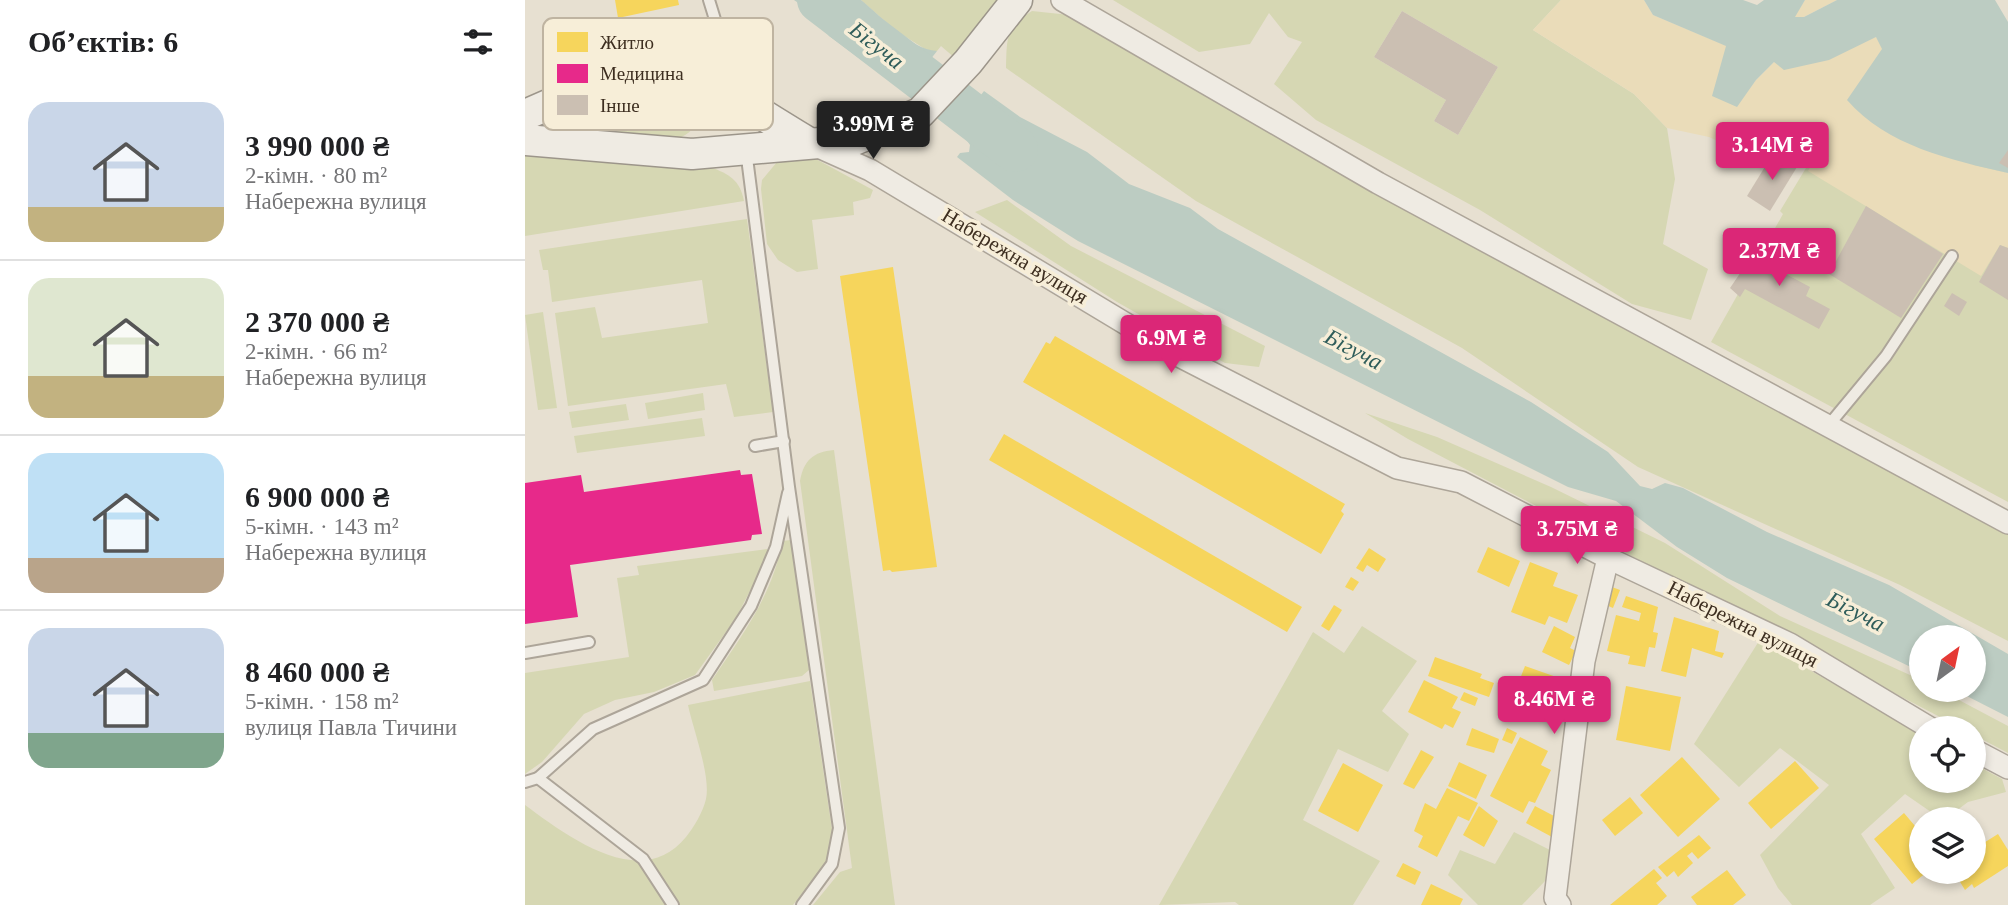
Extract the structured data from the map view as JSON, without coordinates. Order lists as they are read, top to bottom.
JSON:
{
  "streets": {
    "street": ["Набережна вулиця"]
  },
  "water": ["Бігуча"],
  "legend": ["Житло", "Медицина", "Інше"],
  "north": "top right",
  "page": {
    "heading": "Об’єктів: 6",
    "list": [
      {
        "name": "3 990 000 ₴",
        "note": "2-кімн. · 80 m² · Набережна вулиця"
      },
      {
        "name": "2 370 000 ₴",
        "note": "2-кімн. · 66 m² · Набережна вулиця"
      },
      {
        "name": "6 900 000 ₴",
        "note": "5-кімн. · 143 m² · Набережна вулиця"
      },
      {
        "name": "8 460 000 ₴",
        "note": "5-кімн. · 158 m² · вулиця Павла Тичини"
      }
    ],
    "price": [
      "3.99M ₴",
      "3.14M ₴",
      "2.37M ₴",
      "6.9M ₴",
      "3.75M ₴",
      "8.46M ₴"
    ]
  }
}
